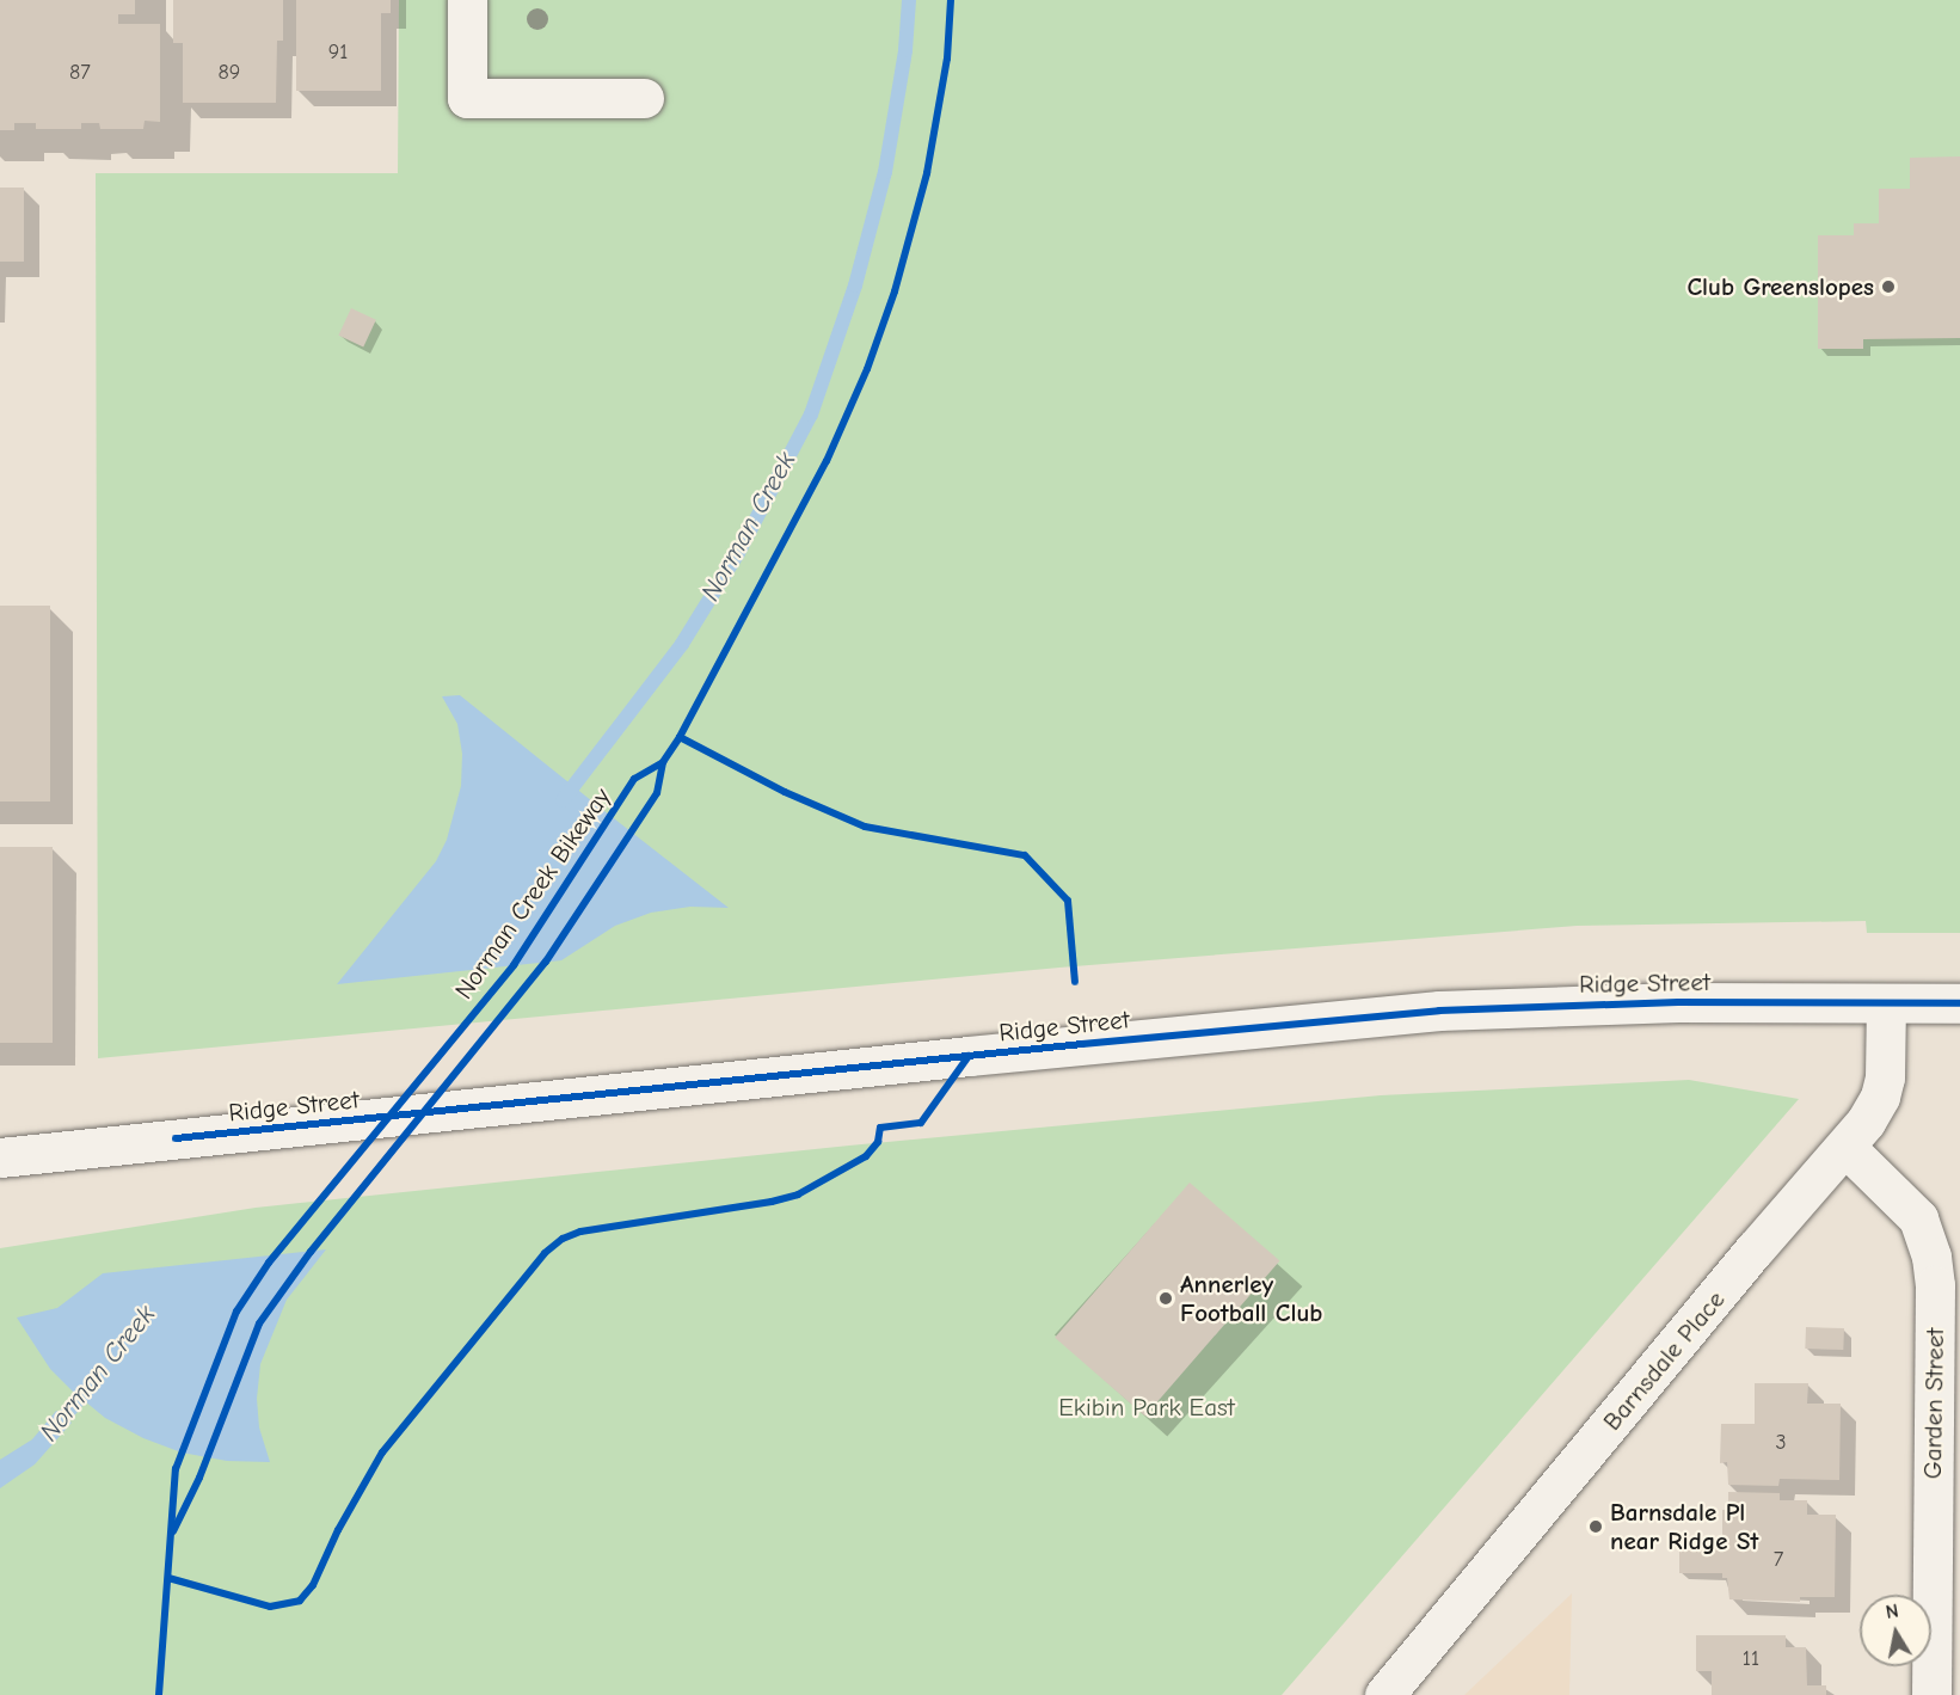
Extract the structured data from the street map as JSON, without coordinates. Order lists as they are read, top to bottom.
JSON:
{
  "streets": {
    "street": ["Ridge Street", "Barnsdale Place", "Garden Street"],
    "cycle path": ["Norman Creek Bikeway"]
  },
  "crossings": [
    ["Ridge Street", "Barnsdale Place"],
    ["Barnsdale Place", "Garden Street"]
  ],
  "water": ["Norman Creek"],
  "parks": ["Ekibin Park East"],
  "places": ["Club Greenslopes", "Annerley Football Club", "Barnsdale Pl near Ridge St"],
  "house_numbers": [
    "91",
    "87",
    "89",
    "3",
    "7",
    "11"
  ],
  "north": "top"
}
